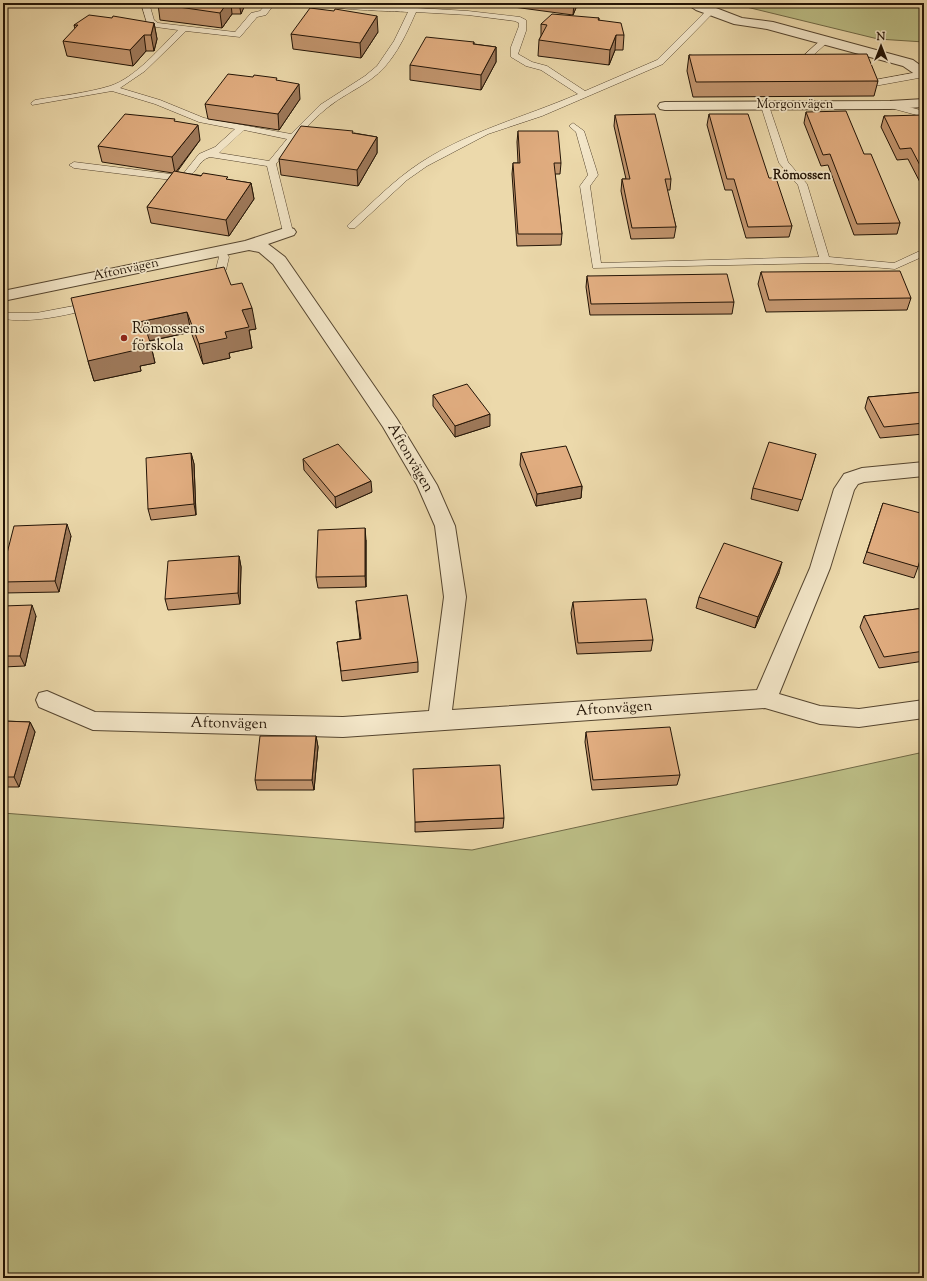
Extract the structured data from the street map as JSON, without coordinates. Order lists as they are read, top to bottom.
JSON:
{
  "streets": {
    "street": ["Morgonvägen", "Aftonvägen"]
  },
  "districts": ["Römossen"],
  "places": ["Römossens förskola"],
  "north": "top"
}
